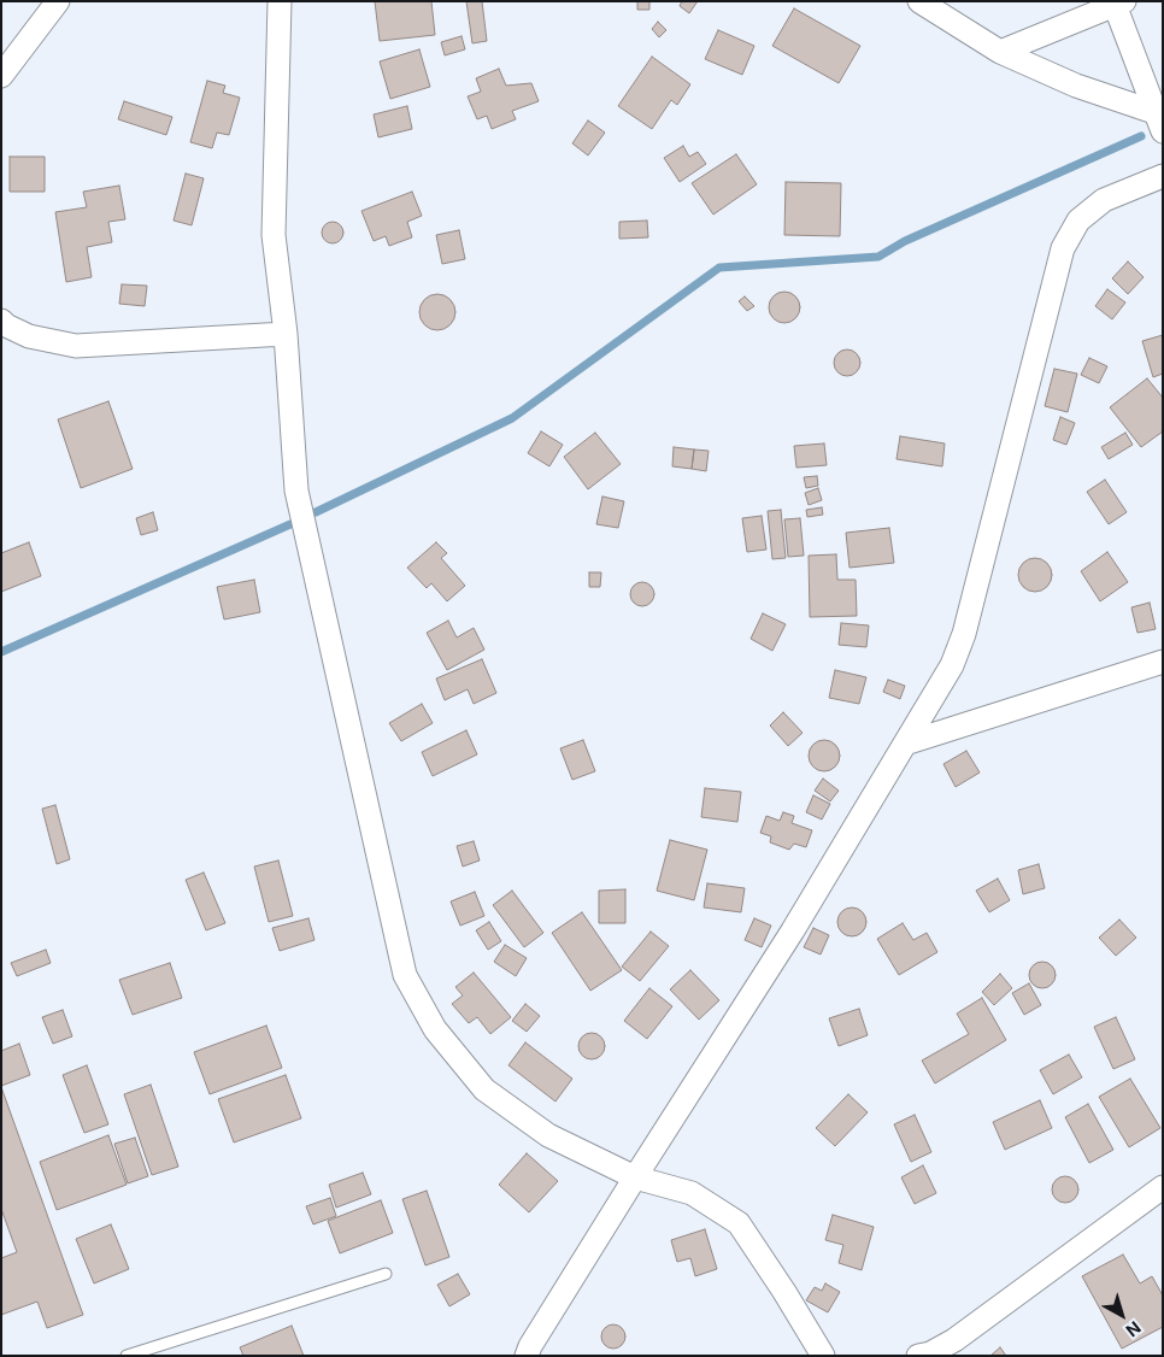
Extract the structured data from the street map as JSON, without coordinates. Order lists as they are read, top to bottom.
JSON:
{
  "north": "bottom right"
}
